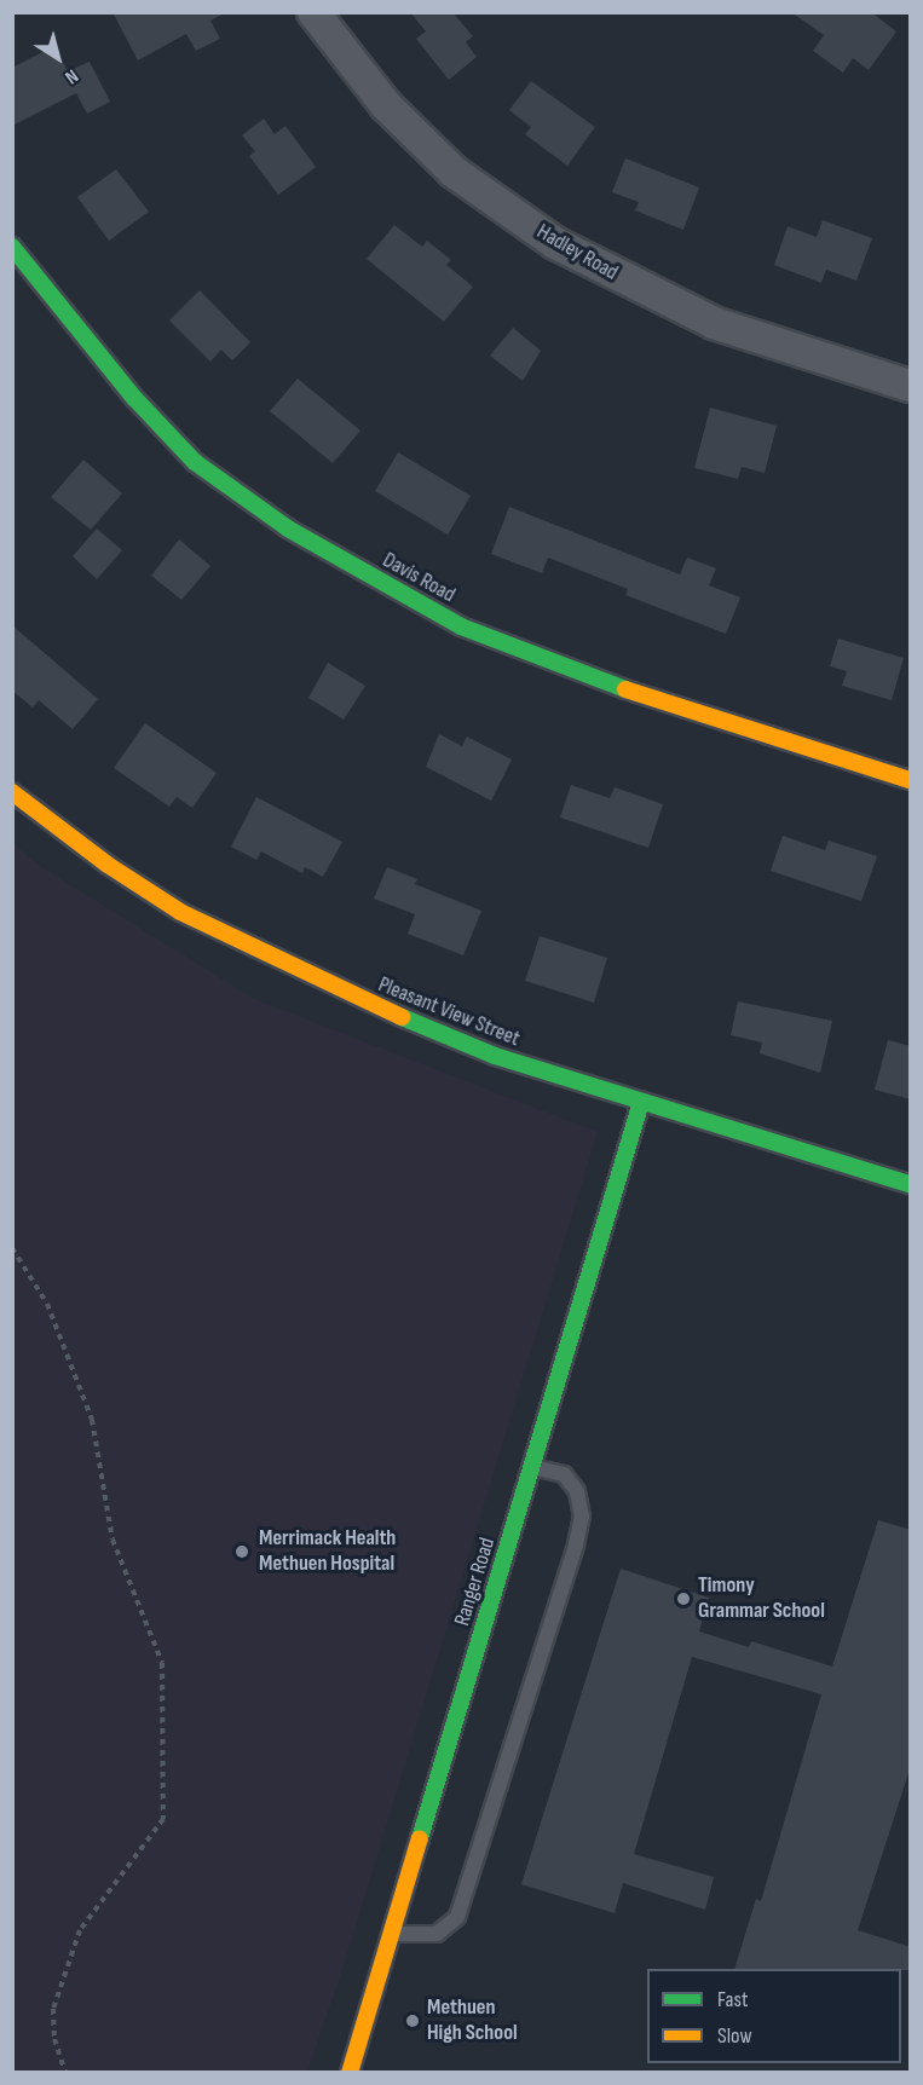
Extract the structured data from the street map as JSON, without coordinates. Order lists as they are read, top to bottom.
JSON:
{
  "streets": {
    "street": [
      "Hadley Road",
      "Davis Road",
      "Pleasant View Street",
      "Ranger Road"
    ]
  },
  "crossings": [
    ["Pleasant View Street", "Ranger Road"]
  ],
  "places": ["Merrimack Health Methuen Hospital", "Timony Grammar School", "Methuen High School"],
  "legend": ["Fast", "Slow"],
  "north": "bottom right"
}
